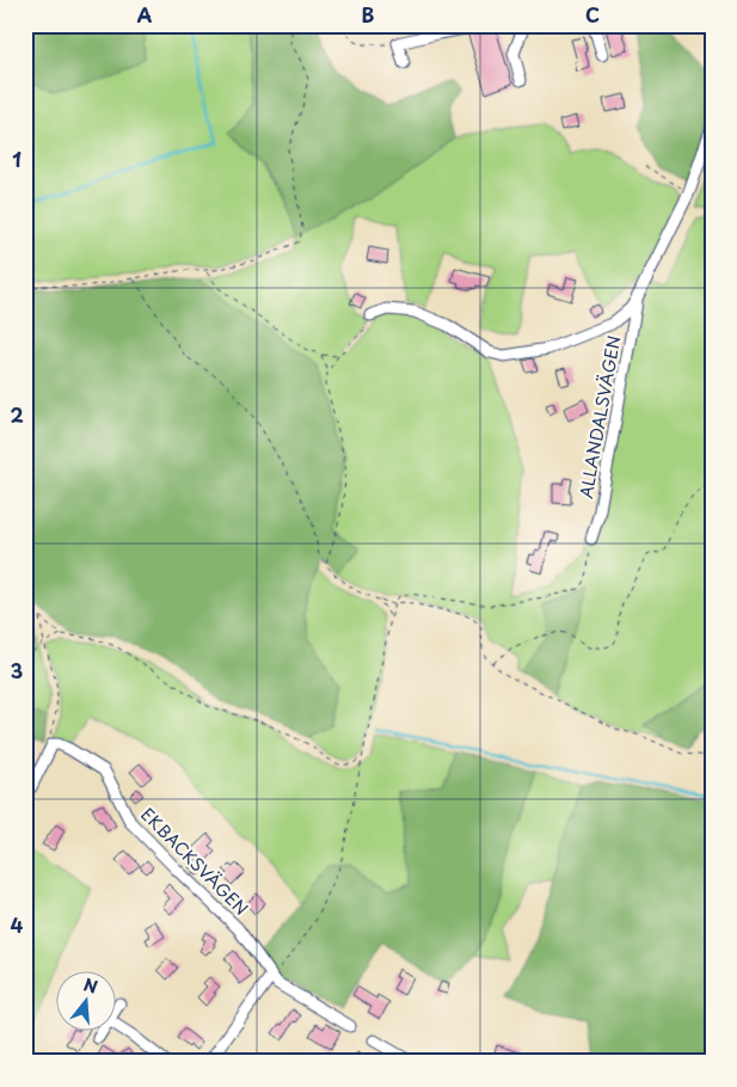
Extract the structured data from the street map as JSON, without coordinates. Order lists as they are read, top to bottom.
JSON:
{
  "streets": {
    "street": ["ALLANDALSVÄGEN", "EKBACKSVÄGEN"]
  },
  "north": "top",
  "grid": {
    "columns": ["A", "B", "C"],
    "rows": [
      "1",
      "2",
      "3",
      "4"
    ]
  }
}
